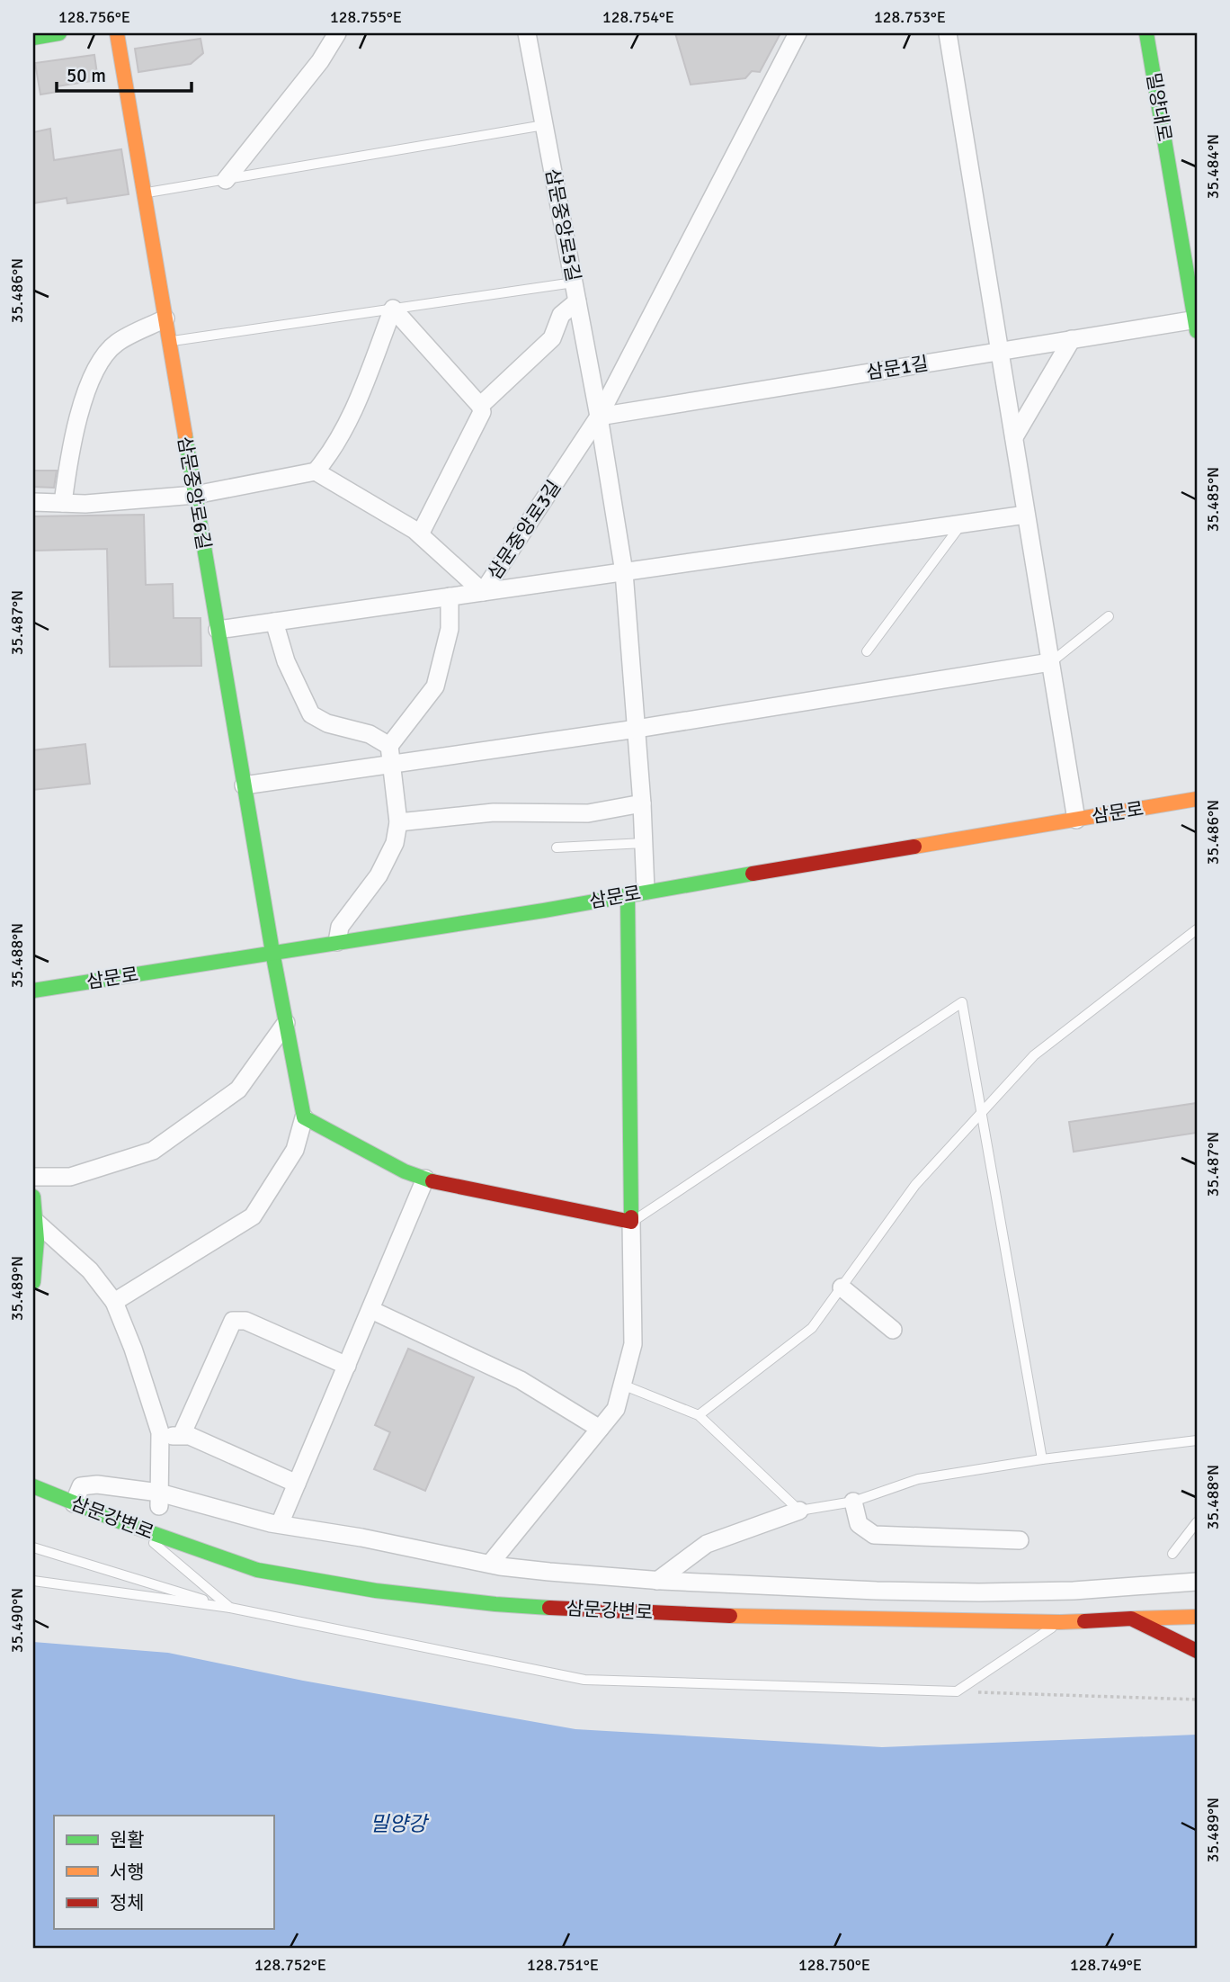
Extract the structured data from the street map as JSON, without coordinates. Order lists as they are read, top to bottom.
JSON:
{
  "streets": {
    "street": [
      "밀양대로",
      "삼문중앙로5길",
      "삼문1길",
      "삼문중앙로6길",
      "삼문중앙로3길",
      "삼문로",
      "삼문강변로"
    ]
  },
  "crossings": [
    ["밀양대로", "삼문1길"],
    ["삼문중앙로5길", "삼문1길"],
    ["삼문중앙로5길", "삼문중앙로3길"],
    ["삼문중앙로5길", "삼문로"],
    ["삼문1길", "삼문중앙로3길"],
    ["삼문중앙로6길", "삼문로"]
  ],
  "water": ["밀양강"],
  "legend": ["원활", "서행", "정체"],
  "scale_bar": "50 m",
  "coordinates": [
    "128.756°E",
    "128.755°E",
    "128.754°E",
    "128.753°E",
    "35.484°N",
    "35.486°N",
    "35.485°N",
    "35.487°N",
    "35.488°N",
    "35.489°N",
    "35.490°N",
    "128.752°E",
    "128.751°E",
    "128.750°E",
    "128.749°E"
  ]
}
